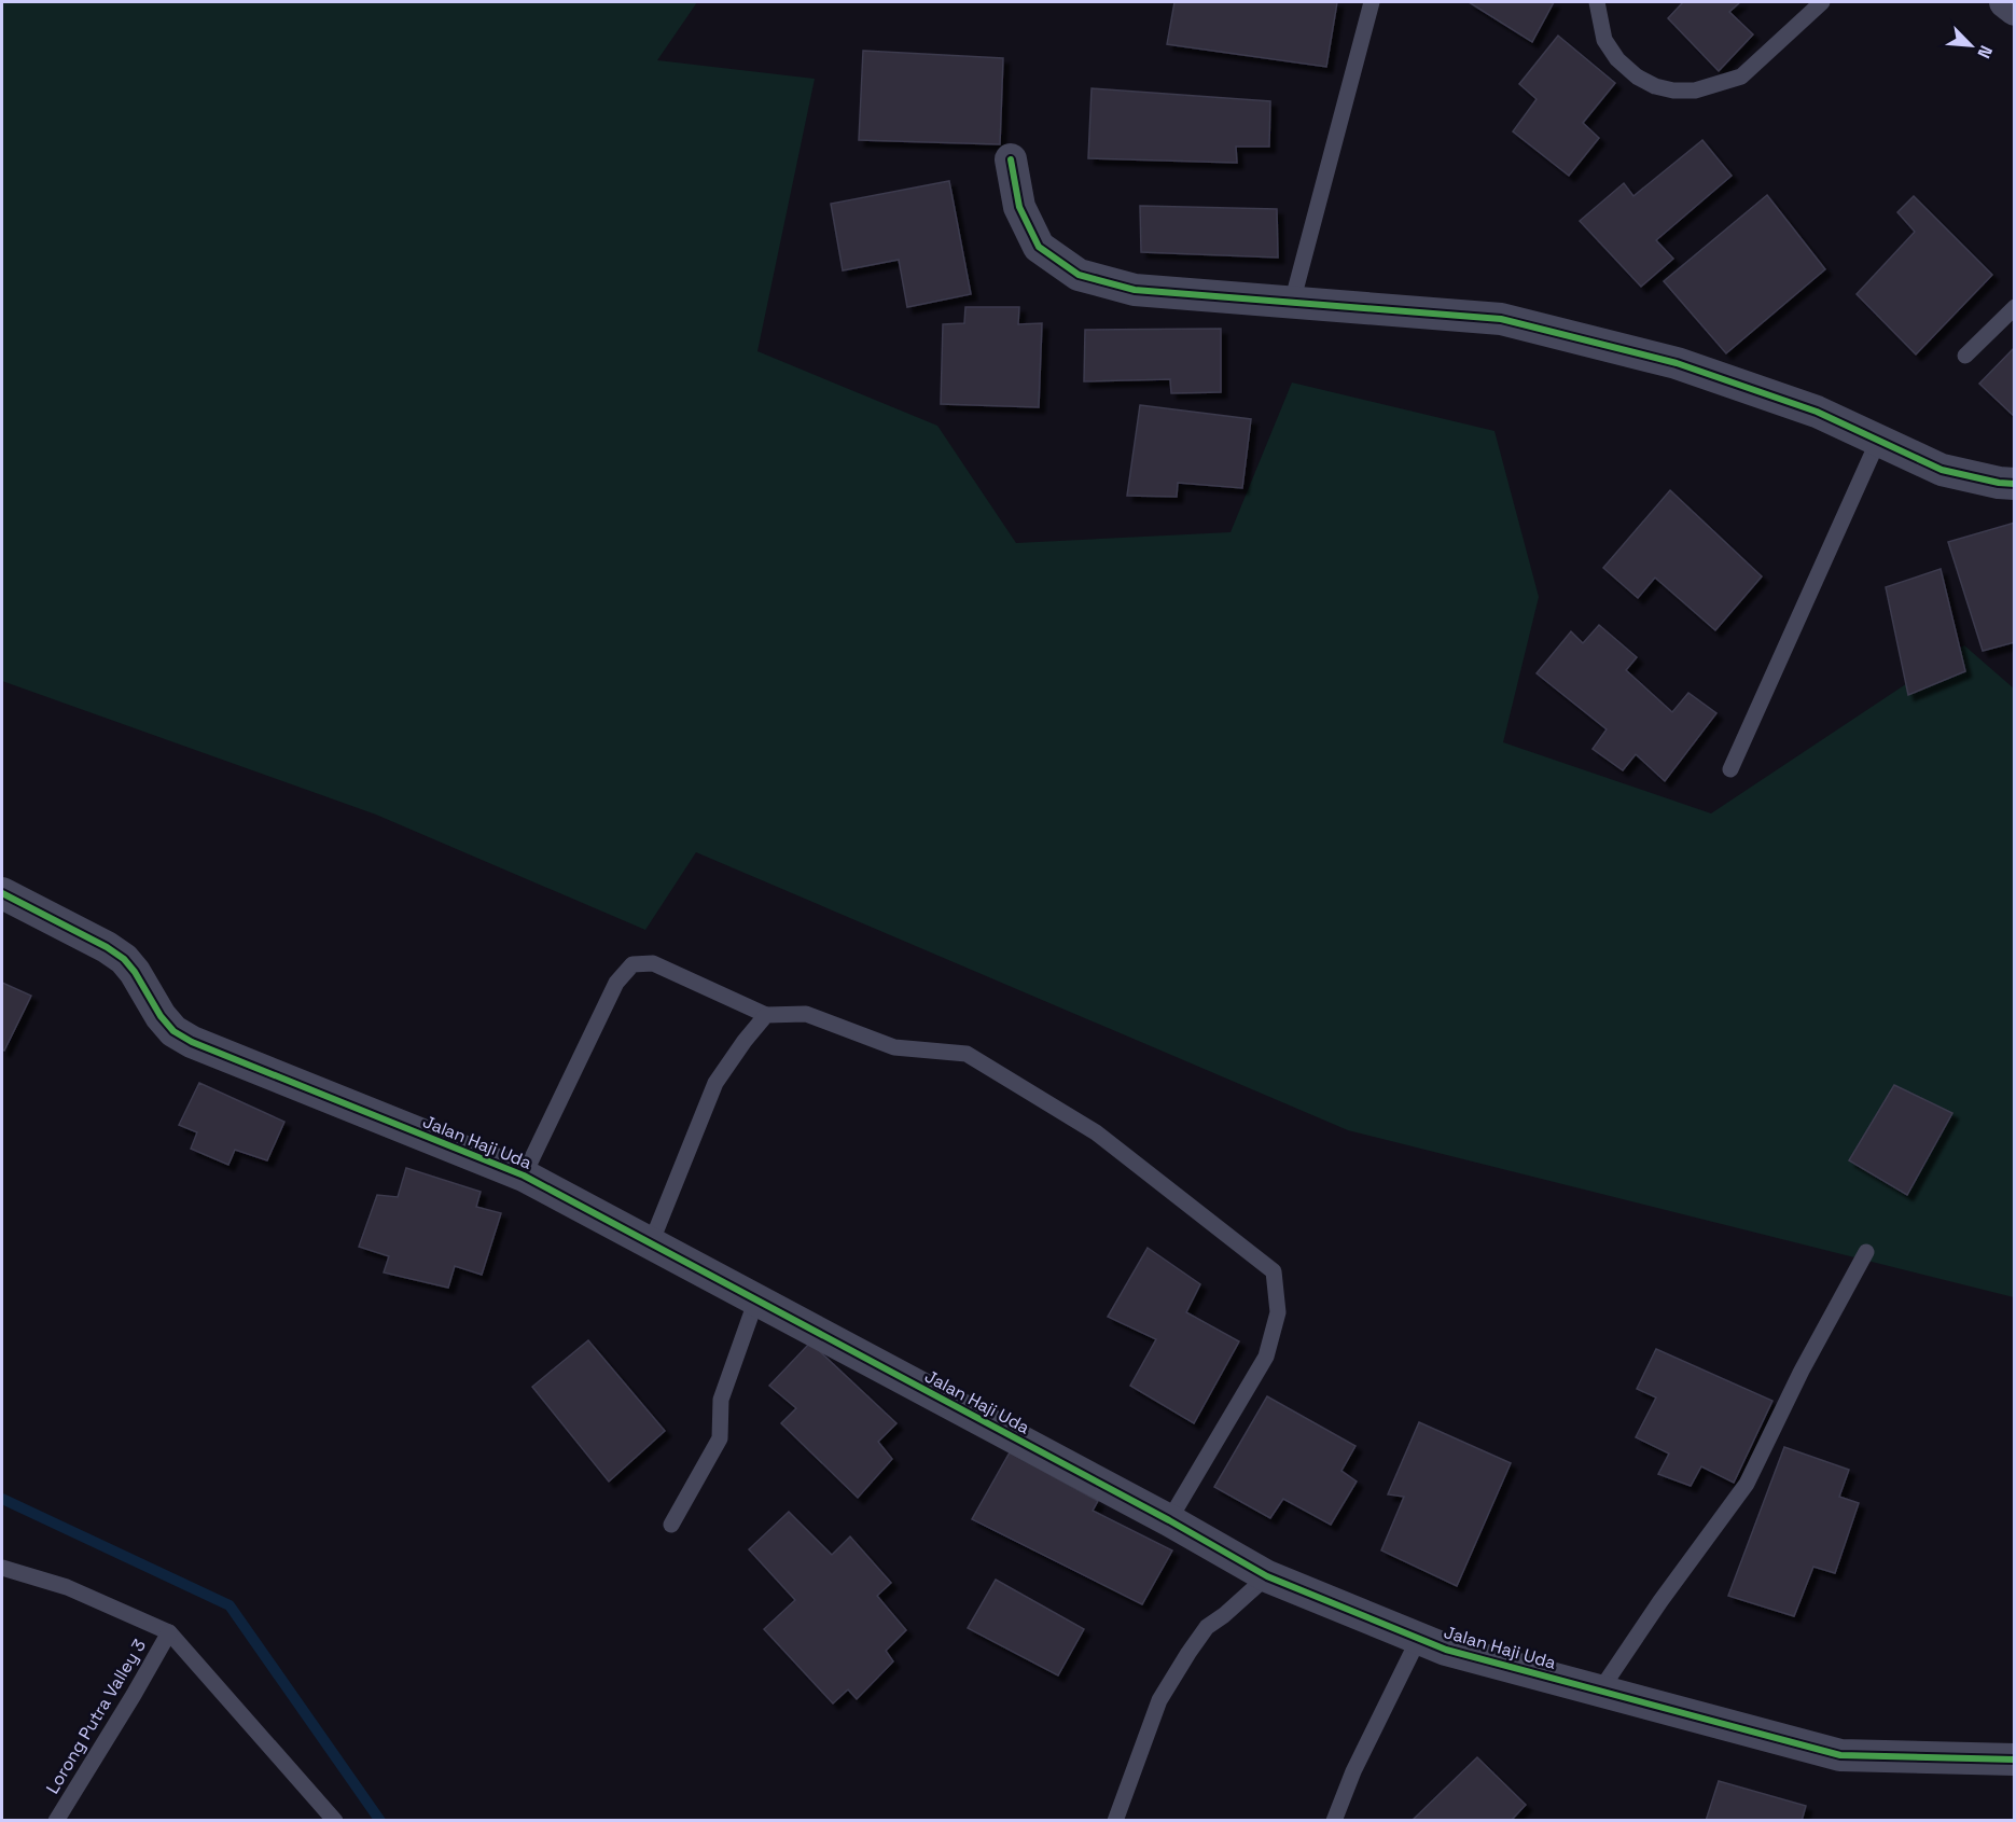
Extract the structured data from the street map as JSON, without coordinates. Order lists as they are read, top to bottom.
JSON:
{
  "streets": {
    "street": ["Jalan Haji Uda"],
    "lane": ["Lorong Putra Valley 3"]
  },
  "north": "bottom right"
}
